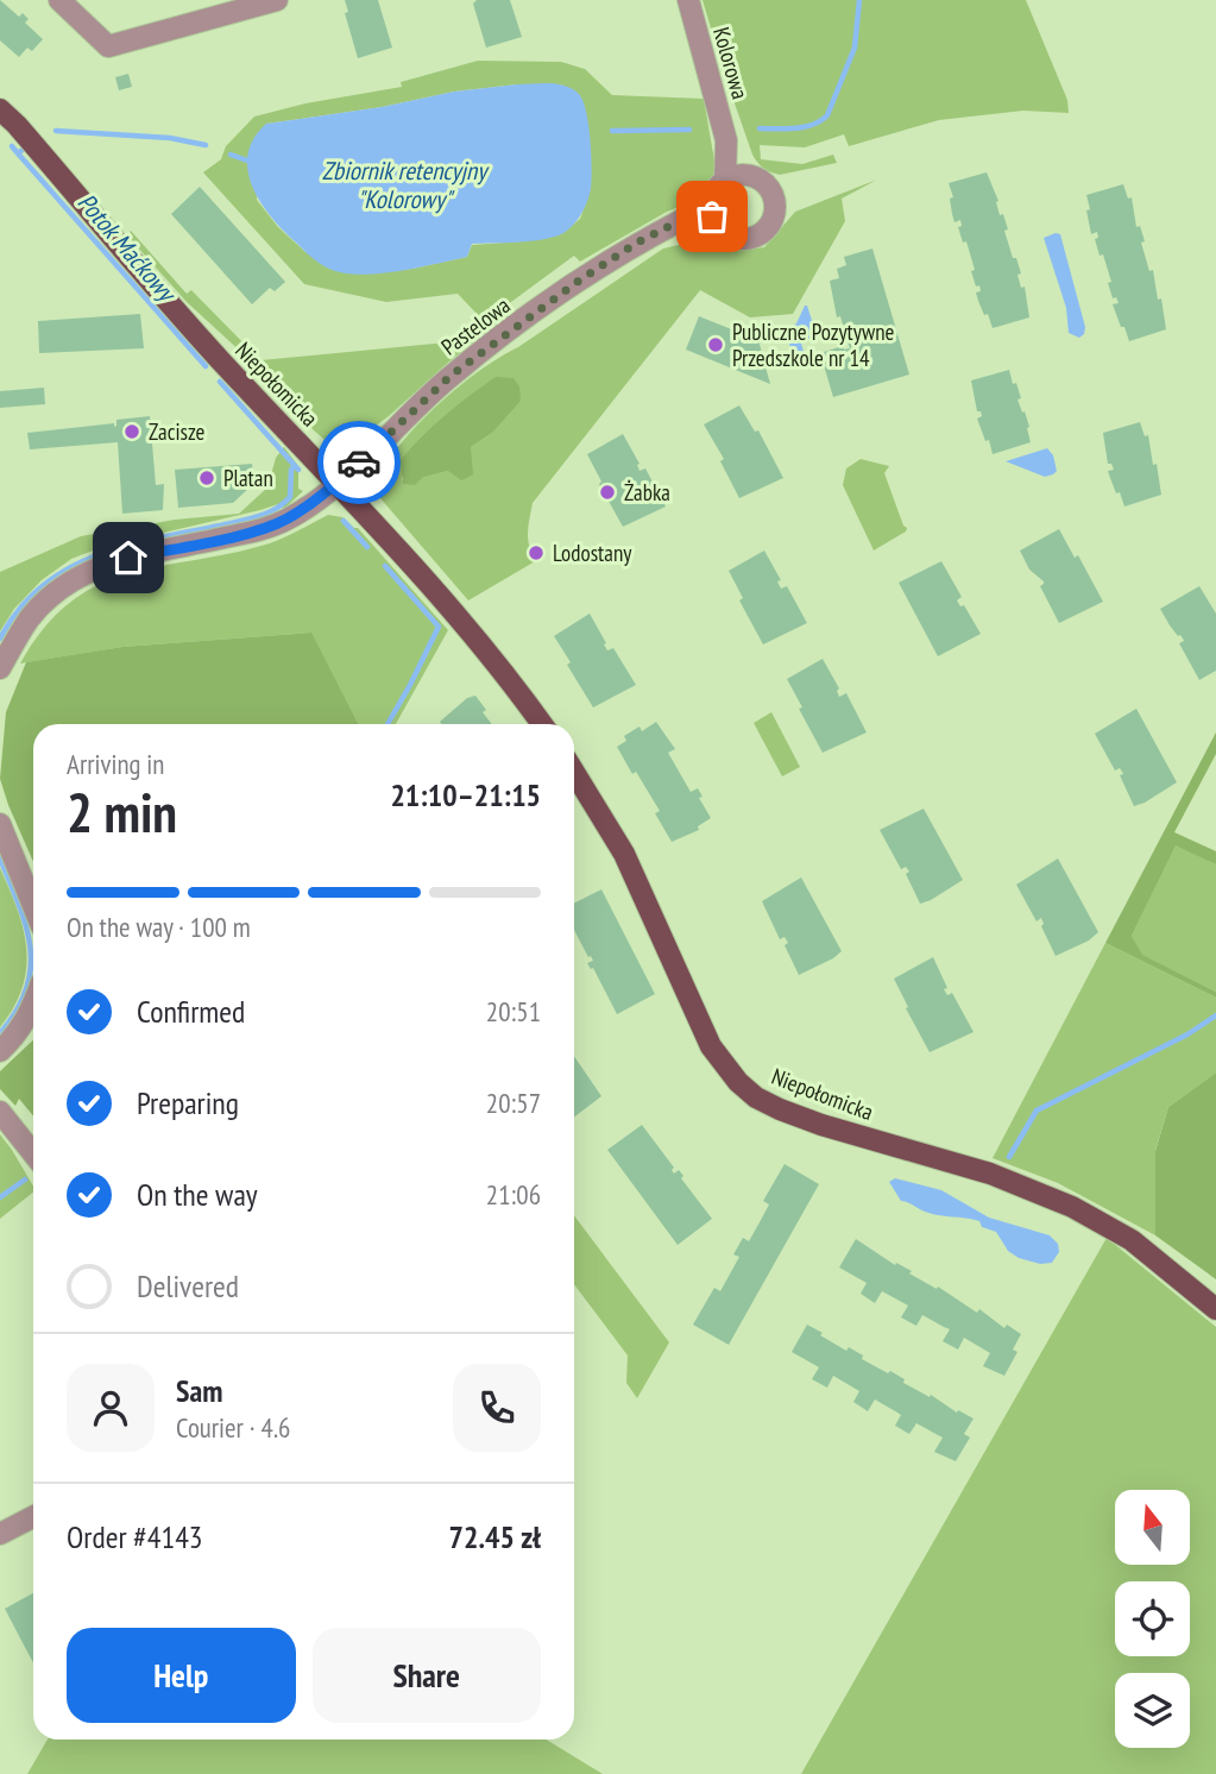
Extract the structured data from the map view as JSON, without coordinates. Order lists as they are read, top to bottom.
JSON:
{
  "streets": {
    "main road": ["Niepołomicka"],
    "street": ["Kolorowa", "Pastelowa"]
  },
  "crossings": [
    ["Kolorowa", "Pastelowa"],
    ["Pastelowa", "Niepołomicka"]
  ],
  "water": ["Zbiornik retencyjny \"Kolorowy\"", "Potok Maćkowy"],
  "places": [
    "Publiczne Pozytywne Przedszkole nr 14",
    "Zacisze",
    "Platan",
    "Żabka",
    "Lodostany"
  ],
  "north": "top",
  "page": {
    "heading": ["2 min", "Arriving in", "21:10–21:15"],
    "panel": [
      "Sam",
      "Courier · 4.6",
      "Order #4143",
      "72.45 zł"
    ],
    "bar": "On the way · 100 m",
    "list": [
      ["Confirmed", "20:51"],
      ["Preparing", "20:57"],
      ["On the way", "21:06"],
      "Delivered"
    ],
    "buttons": ["Help", "Share"]
  }
}
